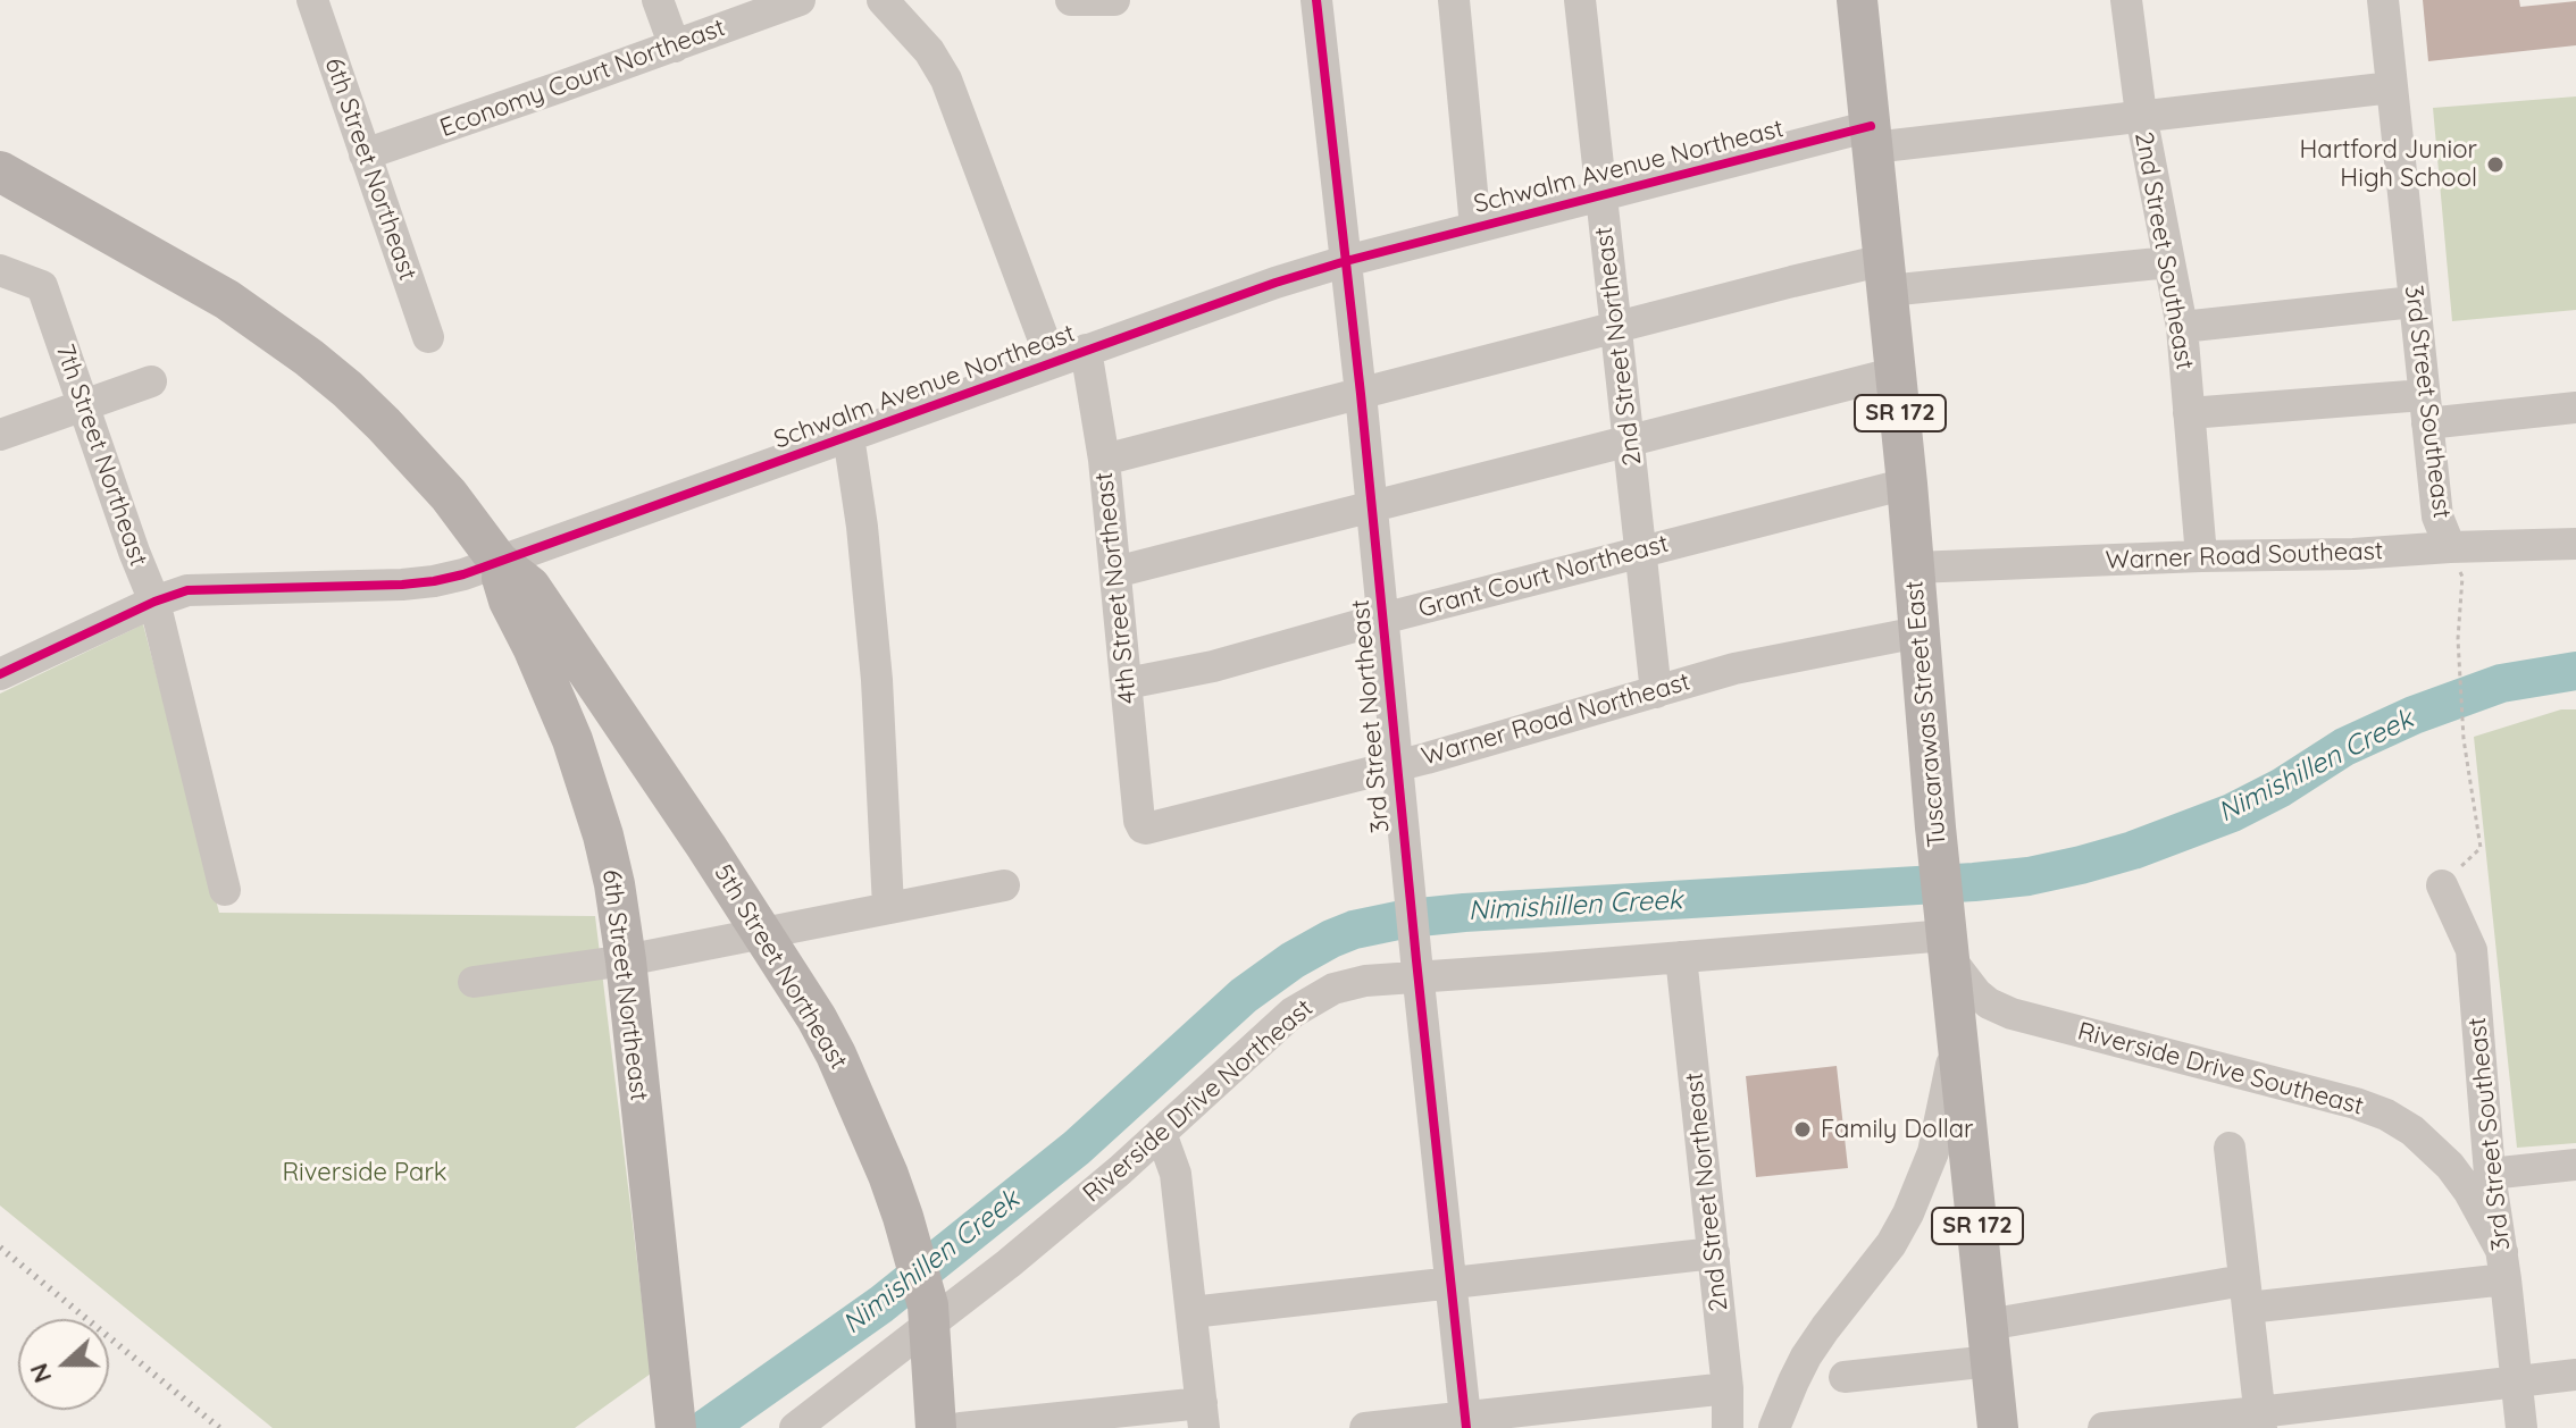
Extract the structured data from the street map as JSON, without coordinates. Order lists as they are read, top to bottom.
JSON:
{
  "streets": {
    "main road": [
      "6th Street Northeast",
      "SR 172",
      "Tuscarawas Street East",
      "5th Street Northeast"
    ],
    "street": [
      "Economy Court Northeast",
      "Schwalm Avenue Northeast",
      "2nd Street Southeast",
      "2nd Street Northeast",
      "3rd Street Southeast",
      "7th Street Northeast",
      "Warner Road Southeast",
      "Grant Court Northeast",
      "4th Street Northeast",
      "3rd Street Northeast",
      "Warner Road Northeast",
      "Riverside Drive Southeast",
      "Riverside Drive Northeast"
    ]
  },
  "crossings": [
    ["Economy Court Northeast", "6th Street Northeast"],
    ["Schwalm Avenue Northeast", "6th Street Northeast"],
    ["Schwalm Avenue Northeast", "2nd Street Southeast"],
    ["Schwalm Avenue Northeast", "2nd Street Northeast"],
    ["Schwalm Avenue Northeast", "3rd Street Southeast"],
    ["Schwalm Avenue Northeast", "7th Street Northeast"],
    ["Schwalm Avenue Northeast", "4th Street Northeast"],
    ["Schwalm Avenue Northeast", "Tuscarawas Street East"],
    ["Schwalm Avenue Northeast", "3rd Street Northeast"],
    ["Schwalm Avenue Northeast", "5th Street Northeast"],
    ["6th Street Northeast", "5th Street Northeast"],
    ["2nd Street Southeast", "Warner Road Southeast"],
    ["2nd Street Northeast", "Grant Court Northeast"],
    ["2nd Street Northeast", "Warner Road Northeast"],
    ["2nd Street Northeast", "Riverside Drive Northeast"],
    ["3rd Street Southeast", "Warner Road Southeast"],
    ["3rd Street Southeast", "Riverside Drive Southeast"],
    ["Warner Road Southeast", "Tuscarawas Street East"],
    ["Grant Court Northeast", "4th Street Northeast"],
    ["Grant Court Northeast", "Tuscarawas Street East"],
    ["Grant Court Northeast", "3rd Street Northeast"],
    ["4th Street Northeast", "Warner Road Northeast"],
    ["Tuscarawas Street East", "Warner Road Northeast"],
    ["Tuscarawas Street East", "Riverside Drive Southeast"],
    ["Tuscarawas Street East", "Riverside Drive Northeast"],
    ["3rd Street Northeast", "Warner Road Northeast"],
    ["3rd Street Northeast", "Riverside Drive Northeast"],
    ["5th Street Northeast", "Riverside Drive Northeast"],
    ["Riverside Drive Southeast", "Riverside Drive Northeast"]
  ],
  "water": ["Nimishillen Creek"],
  "parks": ["Riverside Park"],
  "places": ["Hartford Junior High School", "Family Dollar"],
  "north": "left"
}
